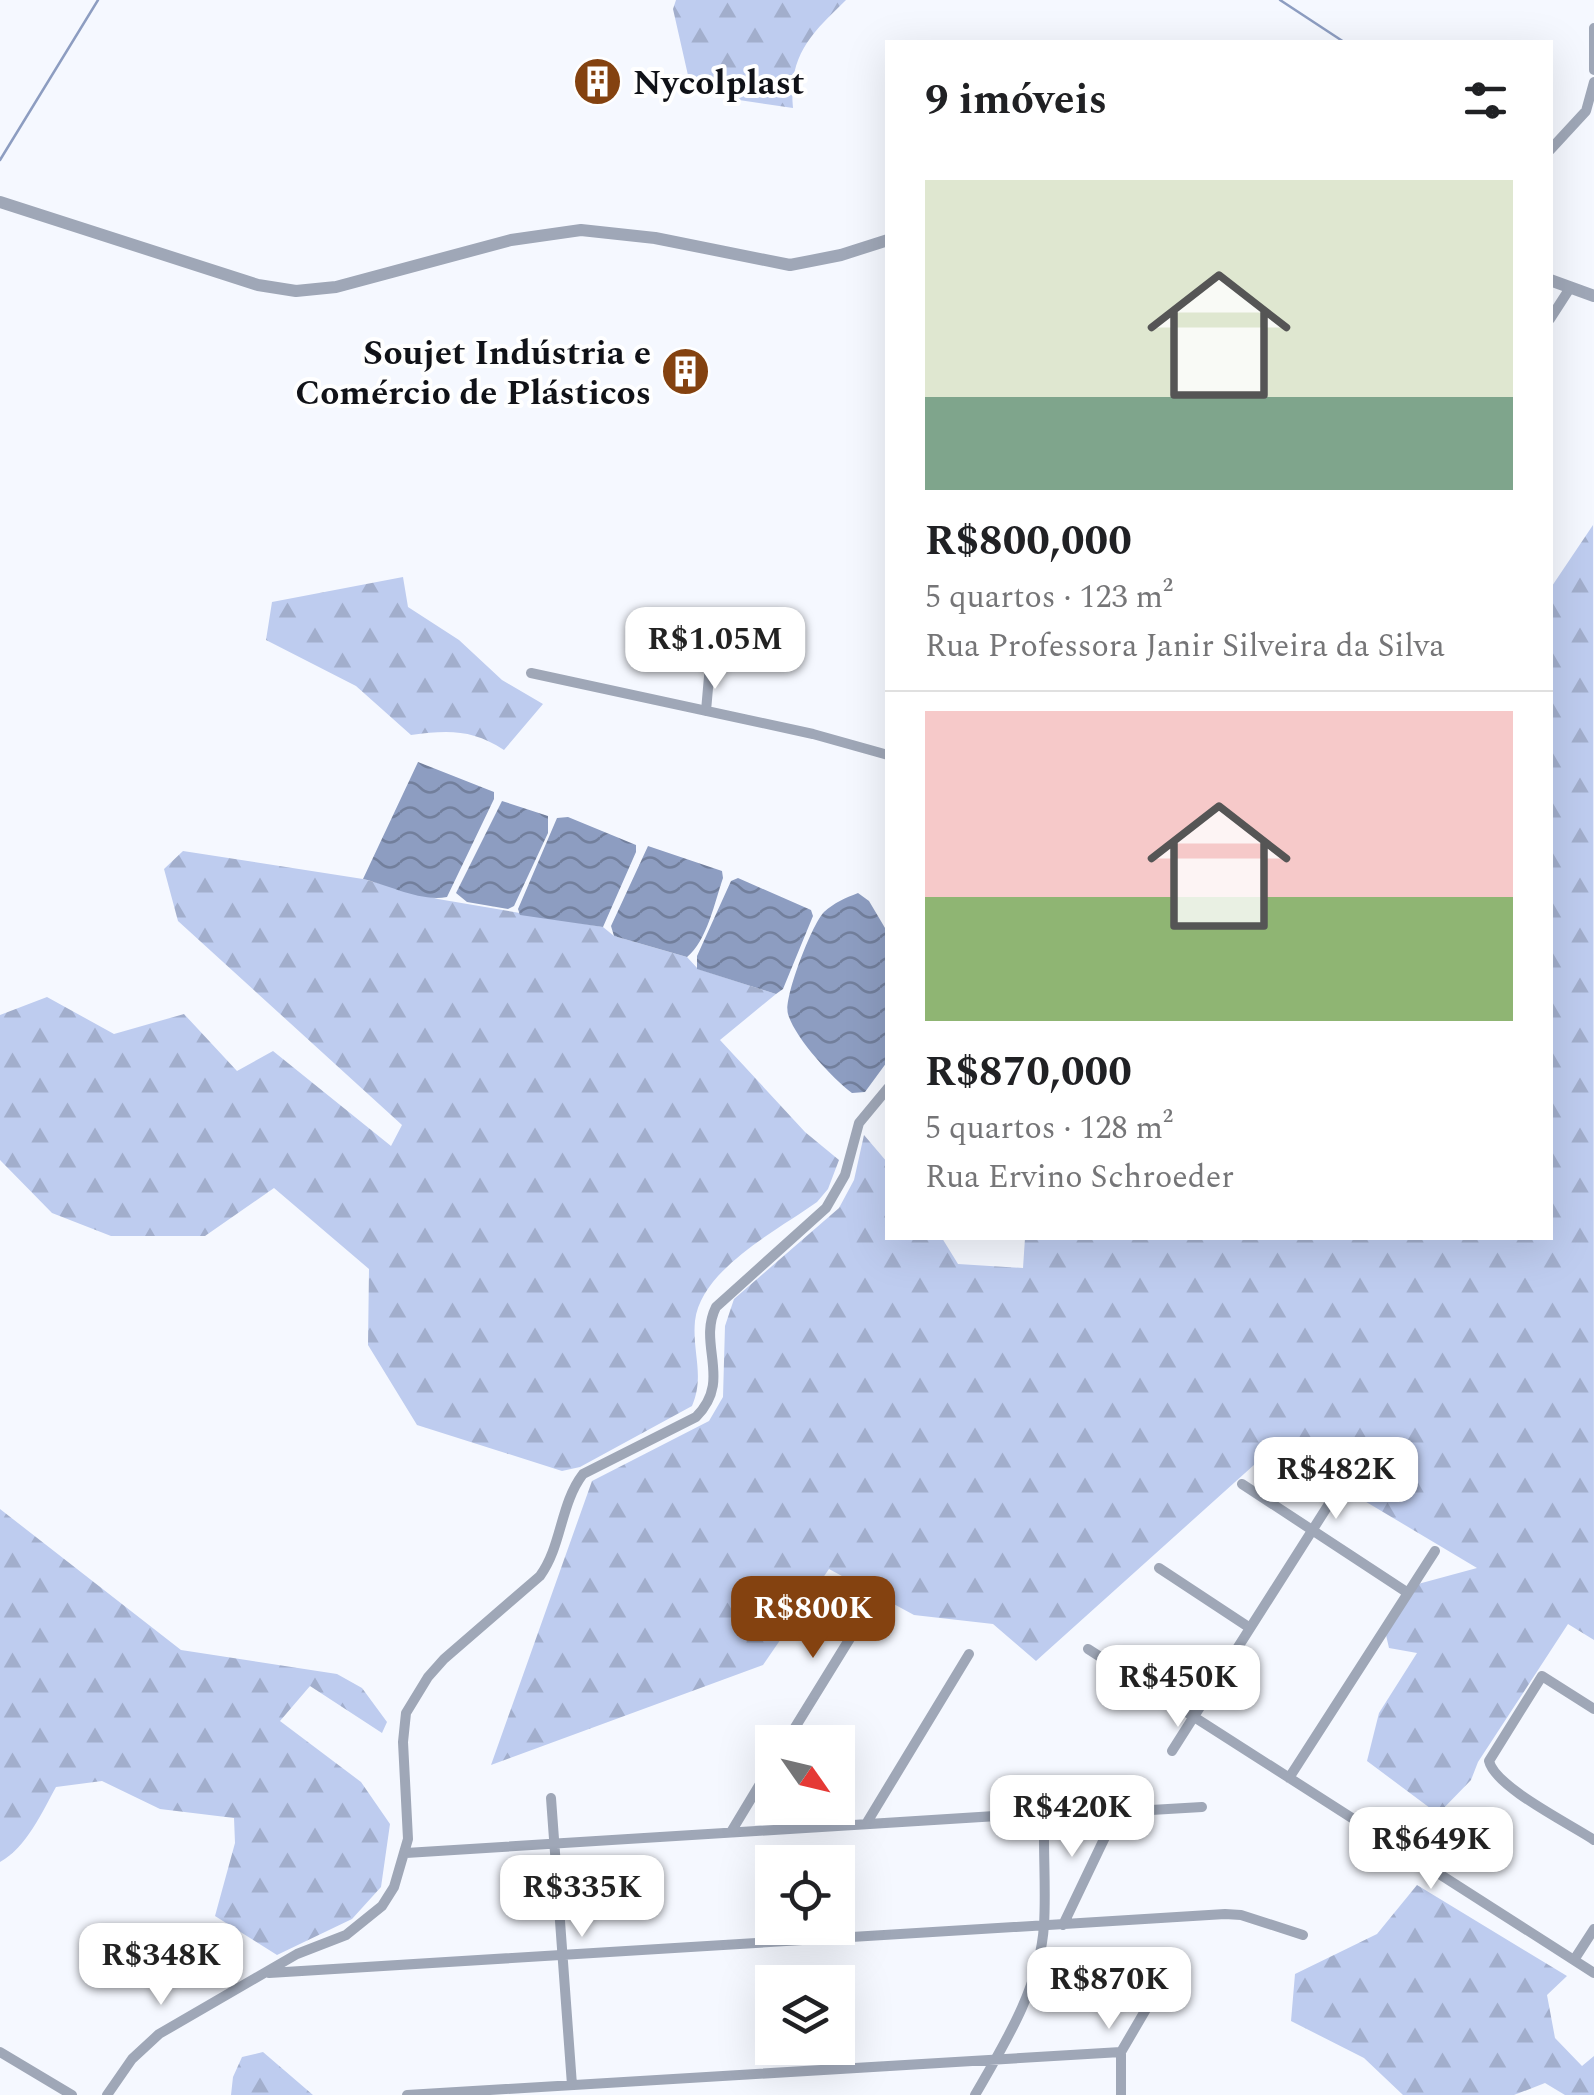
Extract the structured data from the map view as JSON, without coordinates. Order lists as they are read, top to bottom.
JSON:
{
  "places": {
    "building": ["Nycolplast", "Soujet Indústria e Comércio de Plásticos"]
  },
  "north": "bottom right",
  "page": {
    "heading": "9 imóveis",
    "list": [
      {
        "name": "R$800,000",
        "note": "5 quartos · 123 m² · Rua Professora Janir Silveira da Silva"
      },
      {
        "name": "R$870,000",
        "note": "5 quartos · 128 m² · Rua Ervino Schroeder"
      }
    ],
    "price": [
      "R$1.05M",
      "R$482K",
      "R$800K",
      "R$450K",
      "R$420K",
      "R$649K",
      "R$335K",
      "R$348K",
      "R$870K"
    ]
  }
}
